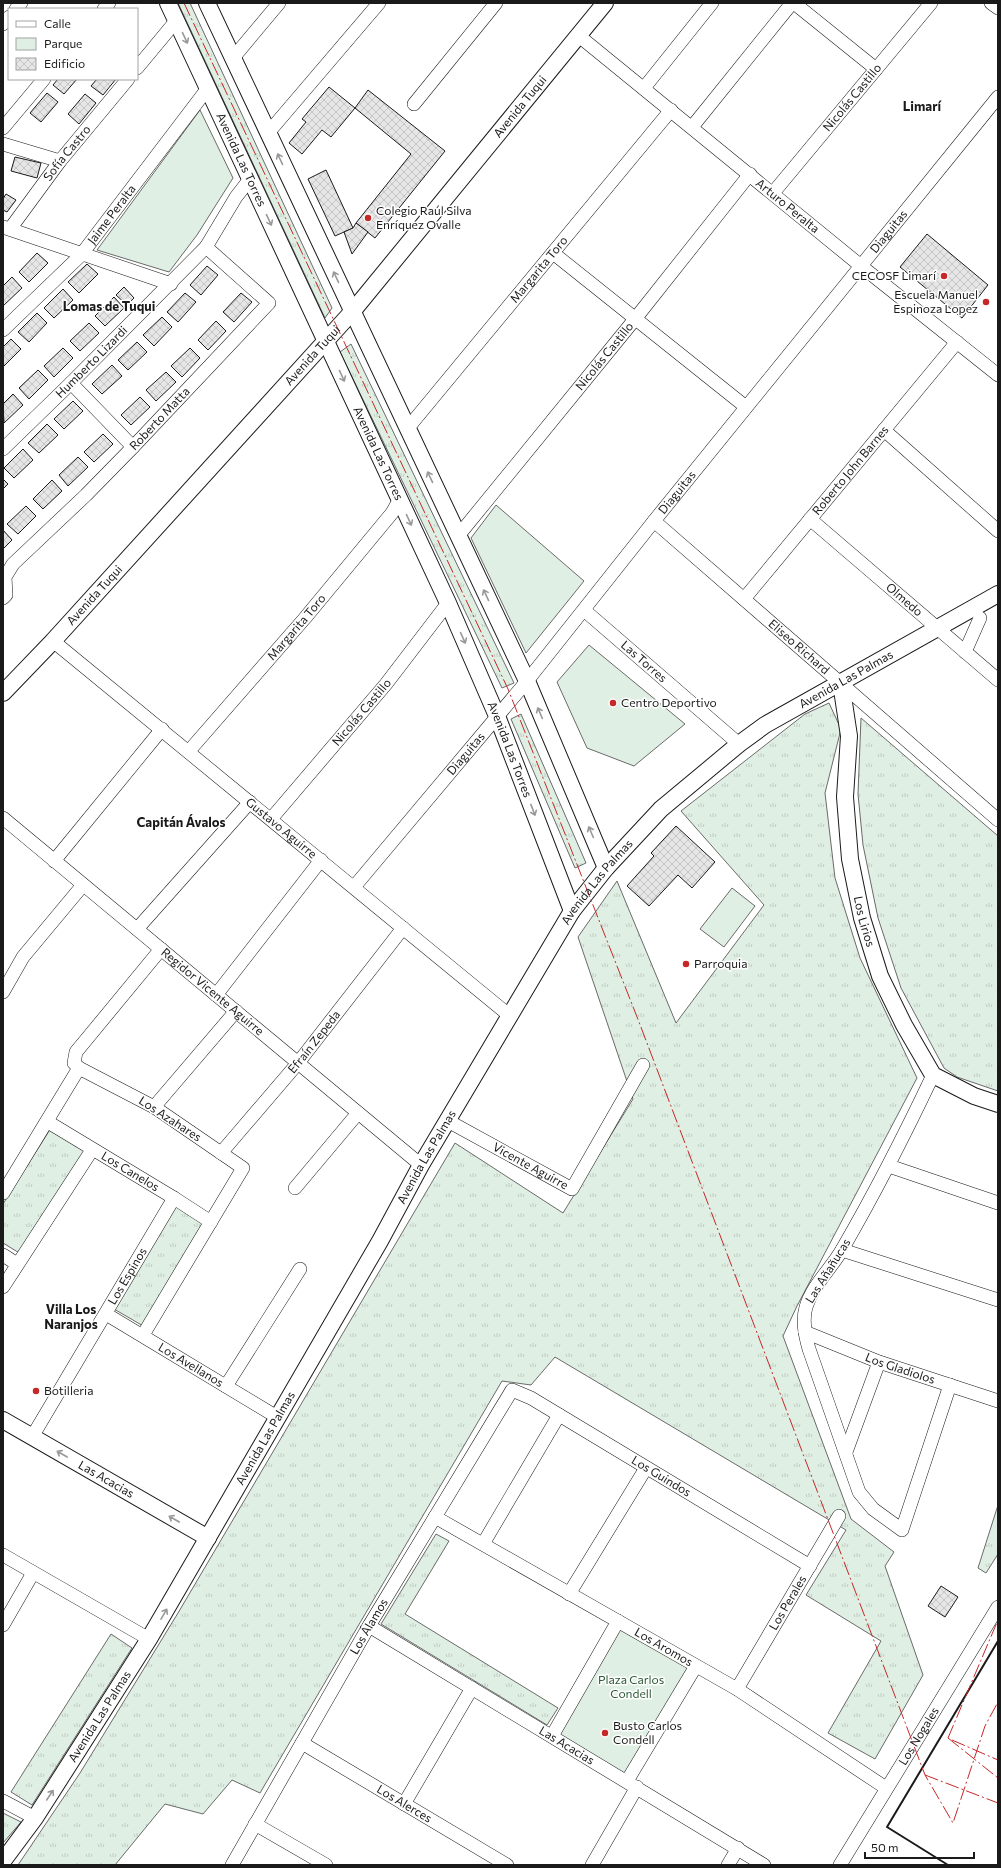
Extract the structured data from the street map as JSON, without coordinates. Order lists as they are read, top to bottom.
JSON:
{
  "streets": {
    "street": [
      "Nicolás Castillo",
      "Avenida Tuqui",
      "Sofía Castro",
      "Avenida Las Torres",
      "Arturo Peralta",
      "Jaime Peralta",
      "Diaguitas",
      "Margarita Toro",
      "Humberto Lizardi",
      "Roberto Matta",
      "Roberto John Barnes",
      "Olmedo",
      "Eliseo Richard",
      "Las Torres",
      "Avenida Las Palmas",
      "Gustavo Aguirre",
      "Los Lirios",
      "Regidor Vicente Aguirre",
      "Efraín Zepeda",
      "Los Azahares",
      "Vicente Aguirre",
      "Los Canelos",
      "Las Añañucas",
      "Los Espinos",
      "Los Avellanos",
      "Los Gladiolos",
      "Los Guindos",
      "Las Acacias",
      "Los Perales",
      "Los Álamos",
      "Los Aromos",
      "Los Nogales",
      "Los Alerces"
    ]
  },
  "crossings": [
    ["Nicolás Castillo", "Avenida Las Torres"],
    ["Nicolás Castillo", "Arturo Peralta"],
    ["Nicolás Castillo", "Gustavo Aguirre"],
    ["Avenida Tuqui", "Avenida Las Torres"],
    ["Avenida Tuqui", "Arturo Peralta"],
    ["Avenida Tuqui", "Gustavo Aguirre"],
    ["Avenida Las Torres", "Jaime Peralta"],
    ["Avenida Las Torres", "Diaguitas"],
    ["Avenida Las Torres", "Margarita Toro"],
    ["Avenida Las Torres", "Humberto Lizardi"],
    ["Avenida Las Torres", "Avenida Las Palmas"],
    ["Arturo Peralta", "Diaguitas"],
    ["Arturo Peralta", "Margarita Toro"],
    ["Arturo Peralta", "Roberto John Barnes"],
    ["Diaguitas", "Eliseo Richard"],
    ["Diaguitas", "Las Torres"],
    ["Diaguitas", "Gustavo Aguirre"],
    ["Margarita Toro", "Gustavo Aguirre"],
    ["Humberto Lizardi", "Roberto Matta"],
    ["Roberto John Barnes", "Olmedo"],
    ["Roberto John Barnes", "Eliseo Richard"],
    ["Olmedo", "Avenida Las Palmas"],
    ["Eliseo Richard", "Avenida Las Palmas"],
    ["Eliseo Richard", "Los Lirios"],
    ["Las Torres", "Avenida Las Palmas"],
    ["Avenida Las Palmas", "Gustavo Aguirre"],
    ["Avenida Las Palmas", "Los Lirios"],
    ["Avenida Las Palmas", "Regidor Vicente Aguirre"],
    ["Avenida Las Palmas", "Vicente Aguirre"],
    ["Avenida Las Palmas", "Los Avellanos"],
    ["Avenida Las Palmas", "Las Acacias"],
    ["Gustavo Aguirre", "Efraín Zepeda"],
    ["Los Lirios", "Las Añañucas"],
    ["Regidor Vicente Aguirre", "Efraín Zepeda"],
    ["Efraín Zepeda", "Los Azahares"],
    ["Los Azahares", "Los Canelos"],
    ["Los Canelos", "Los Espinos"],
    ["Las Añañucas", "Los Gladiolos"],
    ["Los Espinos", "Los Avellanos"],
    ["Los Espinos", "Las Acacias"],
    ["Los Guindos", "Los Perales"],
    ["Los Guindos", "Los Álamos"],
    ["Las Acacias", "Los Álamos"],
    ["Los Perales", "Los Aromos"],
    ["Los Álamos", "Los Aromos"],
    ["Los Álamos", "Los Alerces"],
    ["Los Aromos", "Los Nogales"]
  ],
  "districts": [
    "Limarí",
    "Lomas de Tuqui",
    "Capitán Ávalos",
    "Villa Los Naranjos"
  ],
  "parks": ["Plaza Carlos Condell"],
  "places": [
    "Colegio Raúl Silva Enríquez Ovalle",
    "CECOSF Limarí",
    "Escuela Manuel Espinoza Lopez",
    "Centro Deportivo",
    "Parroquia",
    "Botilleria",
    "Busto Carlos Condell"
  ],
  "legend": ["Calle", "Parque", "Edificio"],
  "scale_bar": "50 m"
}
